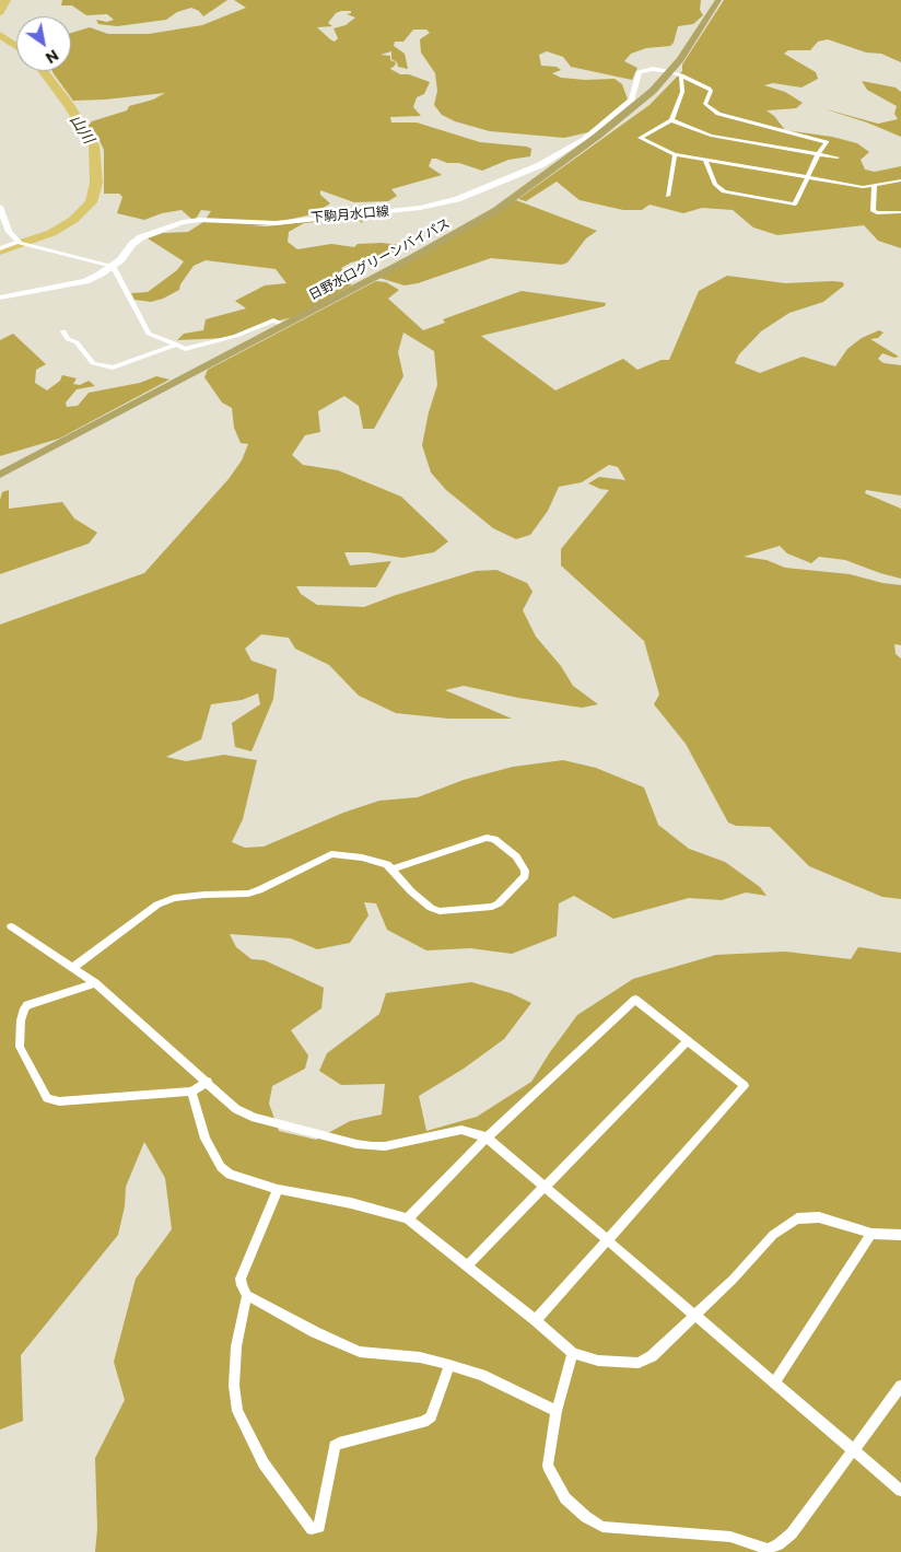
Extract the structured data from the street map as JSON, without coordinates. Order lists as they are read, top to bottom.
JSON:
{
  "streets": {
    "highway": ["日野水口グリーンバイパス"],
    "main road": ["下駒月水口線"]
  },
  "crossings": [
    ["下駒月水口線", "日野水口グリーンバイパス"]
  ],
  "water": ["山川"],
  "north": "bottom right"
}
